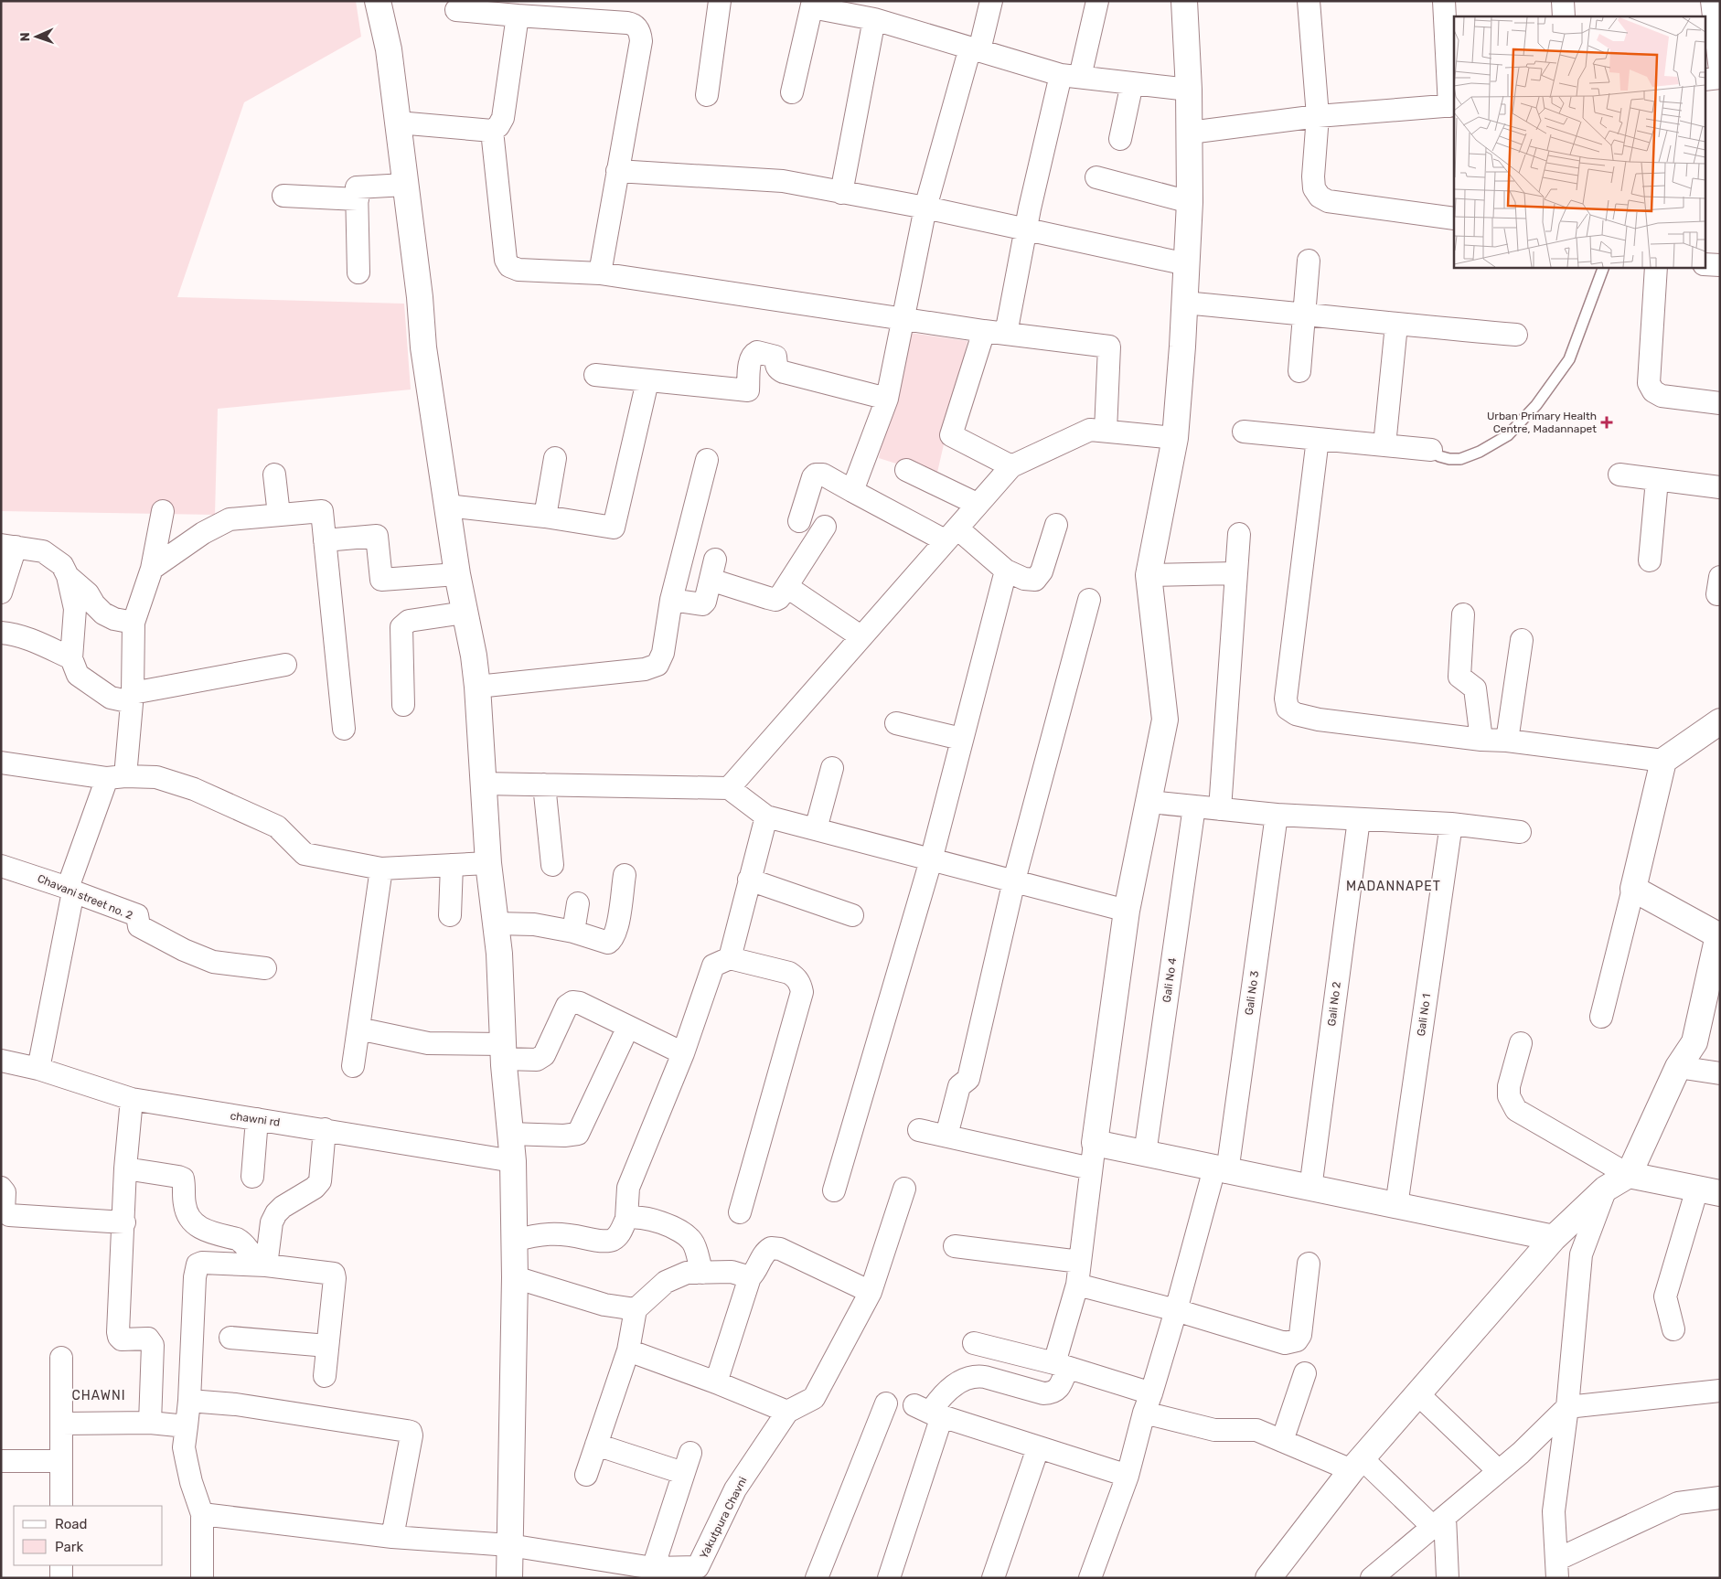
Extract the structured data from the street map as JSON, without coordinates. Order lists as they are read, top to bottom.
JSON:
{
  "streets": {
    "street": [
      "Chavani street no. 2",
      "Gali No 4",
      "Gali No 3",
      "Gali No 2",
      "Gali No 1",
      "chawni rd",
      "Yakutpura Chavni"
    ]
  },
  "districts": ["MADANNAPET", "CHAWNI"],
  "places": {
    "health": ["Urban Primary Health Centre, Madannapet"]
  },
  "legend": ["Road", "Park"],
  "north": "left"
}
